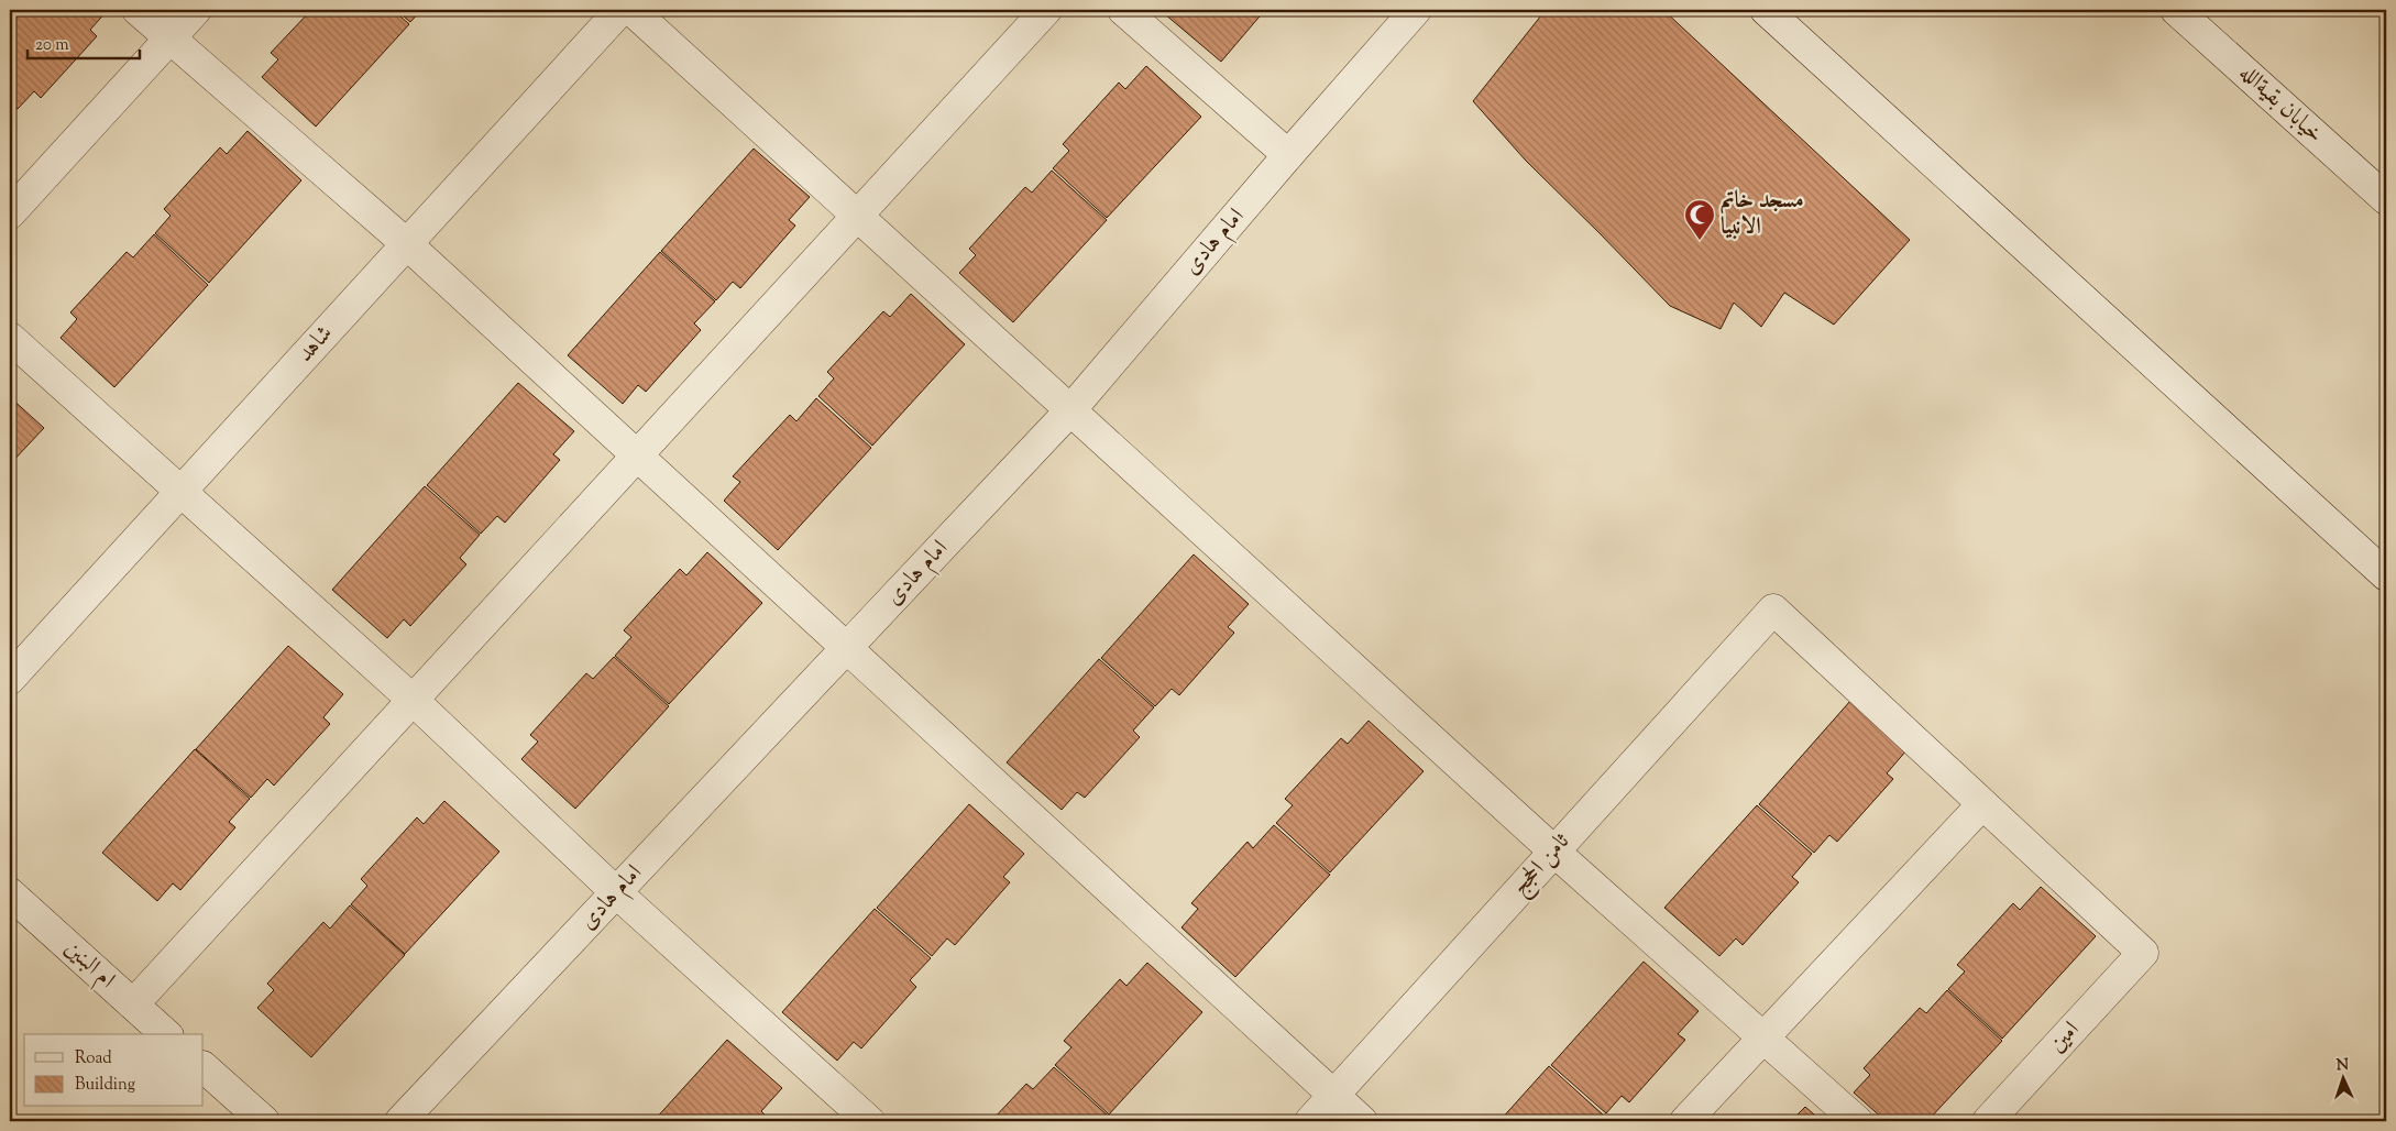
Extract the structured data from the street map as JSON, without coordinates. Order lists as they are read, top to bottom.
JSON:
{
  "streets": {
    "street": [
      "خیابان بقیةالله",
      "امام هادی",
      "شاهد",
      "ثامن الحجج",
      "ام البنین",
      "امین"
    ]
  },
  "crossings": [
    ["ثامن الحجج", "امین"]
  ],
  "places": {
    "mosque": ["مسجد خاتم الانبیا"]
  },
  "legend": ["Road", "Building"],
  "scale_bar": "20 m",
  "north": "top"
}
